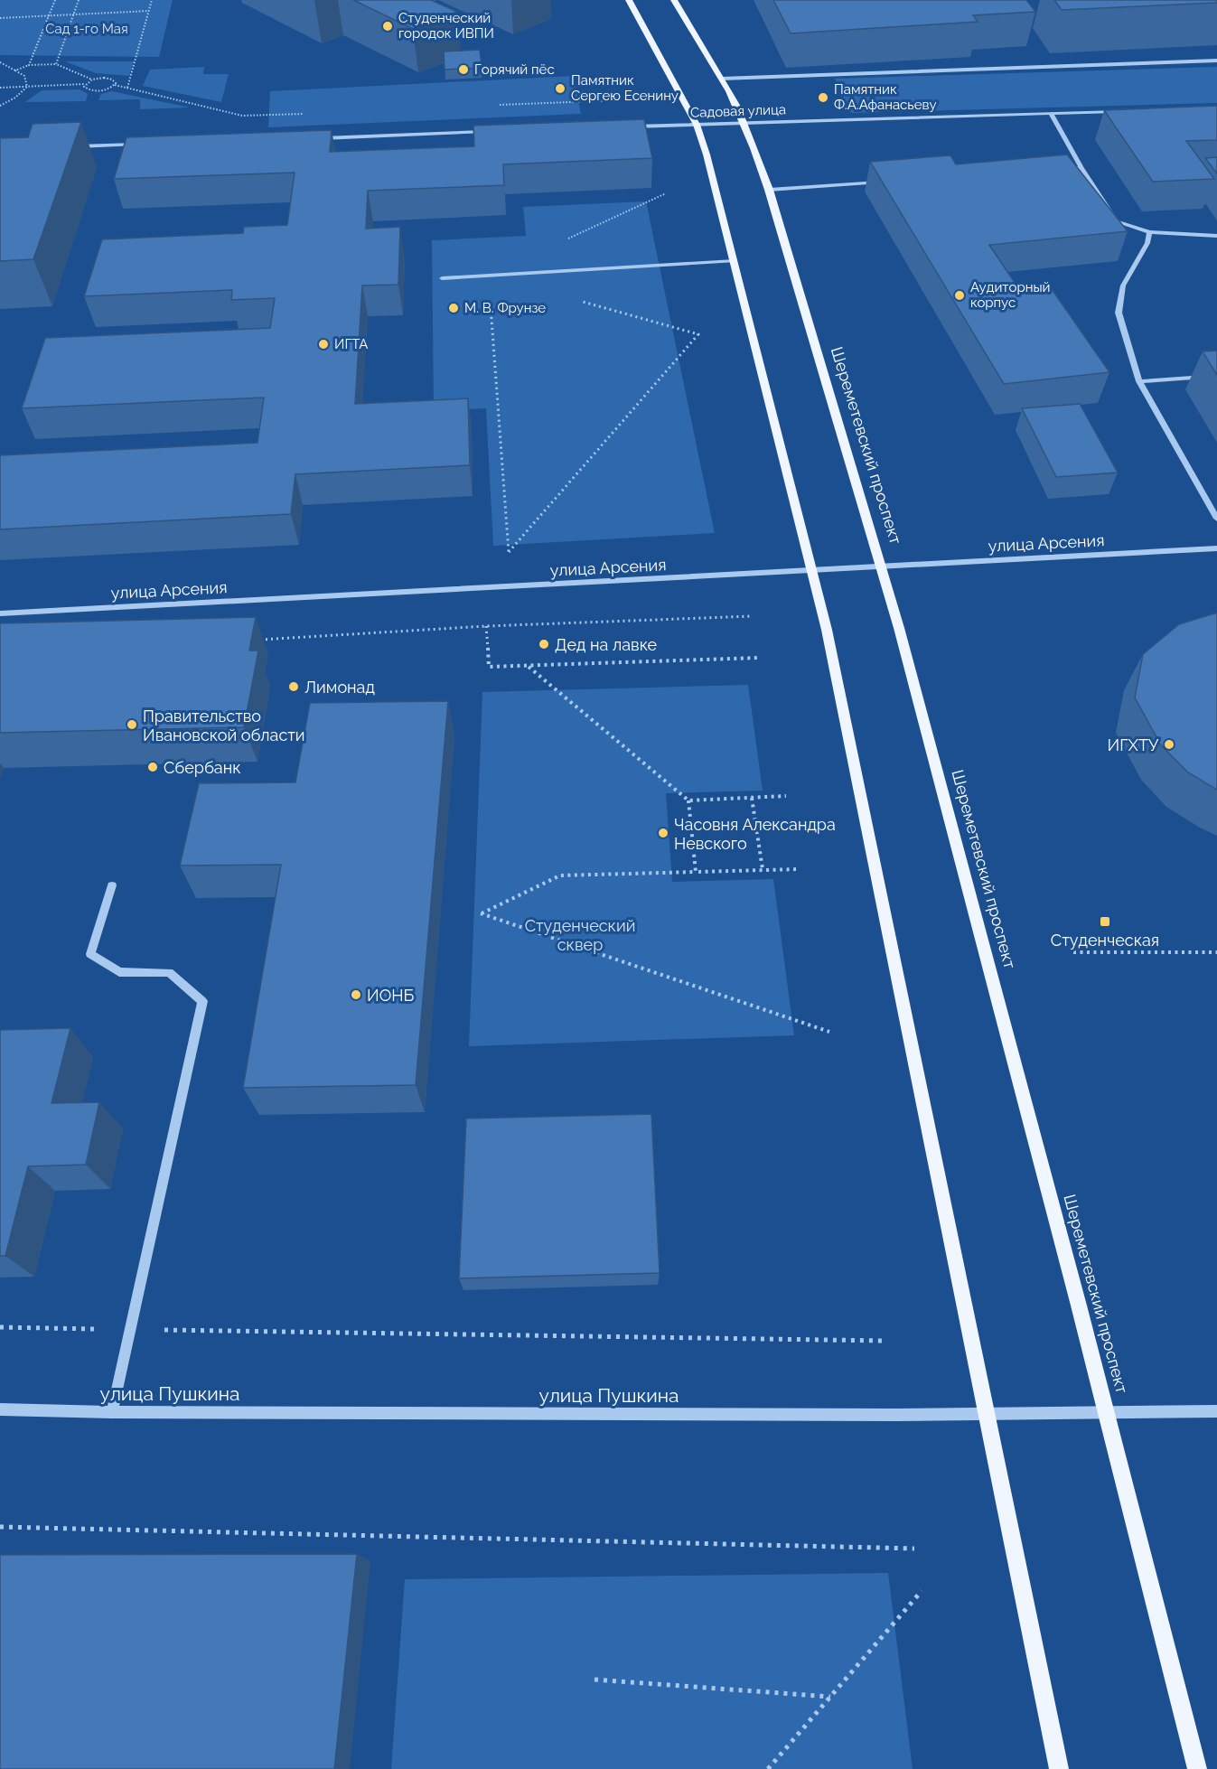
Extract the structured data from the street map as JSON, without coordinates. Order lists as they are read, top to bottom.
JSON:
{
  "streets": {
    "main road": ["Шереметевский проспект"],
    "street": ["Садовая улица", "улица Арсения", "улица Пушкина"]
  },
  "crossings": [
    ["Садовая улица", "Шереметевский проспект"],
    ["Шереметевский проспект", "улица Арсения"],
    ["Шереметевский проспект", "улица Пушкина"]
  ],
  "parks": ["Сад 1-го Мая", "Студенческий сквер"],
  "places": {
    "other": [
      "Студенческий городок ИВПИ",
      "Горячий пёс",
      "Памятник Сергею Есенину",
      "Памятник Ф.А.Афанасьеву",
      "Аудиторный корпус",
      "М. В. Фрунзе",
      "ИГТА",
      "Дед на лавке",
      "Лимонад",
      "Правительство Ивановской области",
      "ИГХТУ",
      "Сбербанк",
      "Часовня Александра Невского",
      "ИОНБ"
    ],
    "transit": ["Студенческая"]
  }
}
